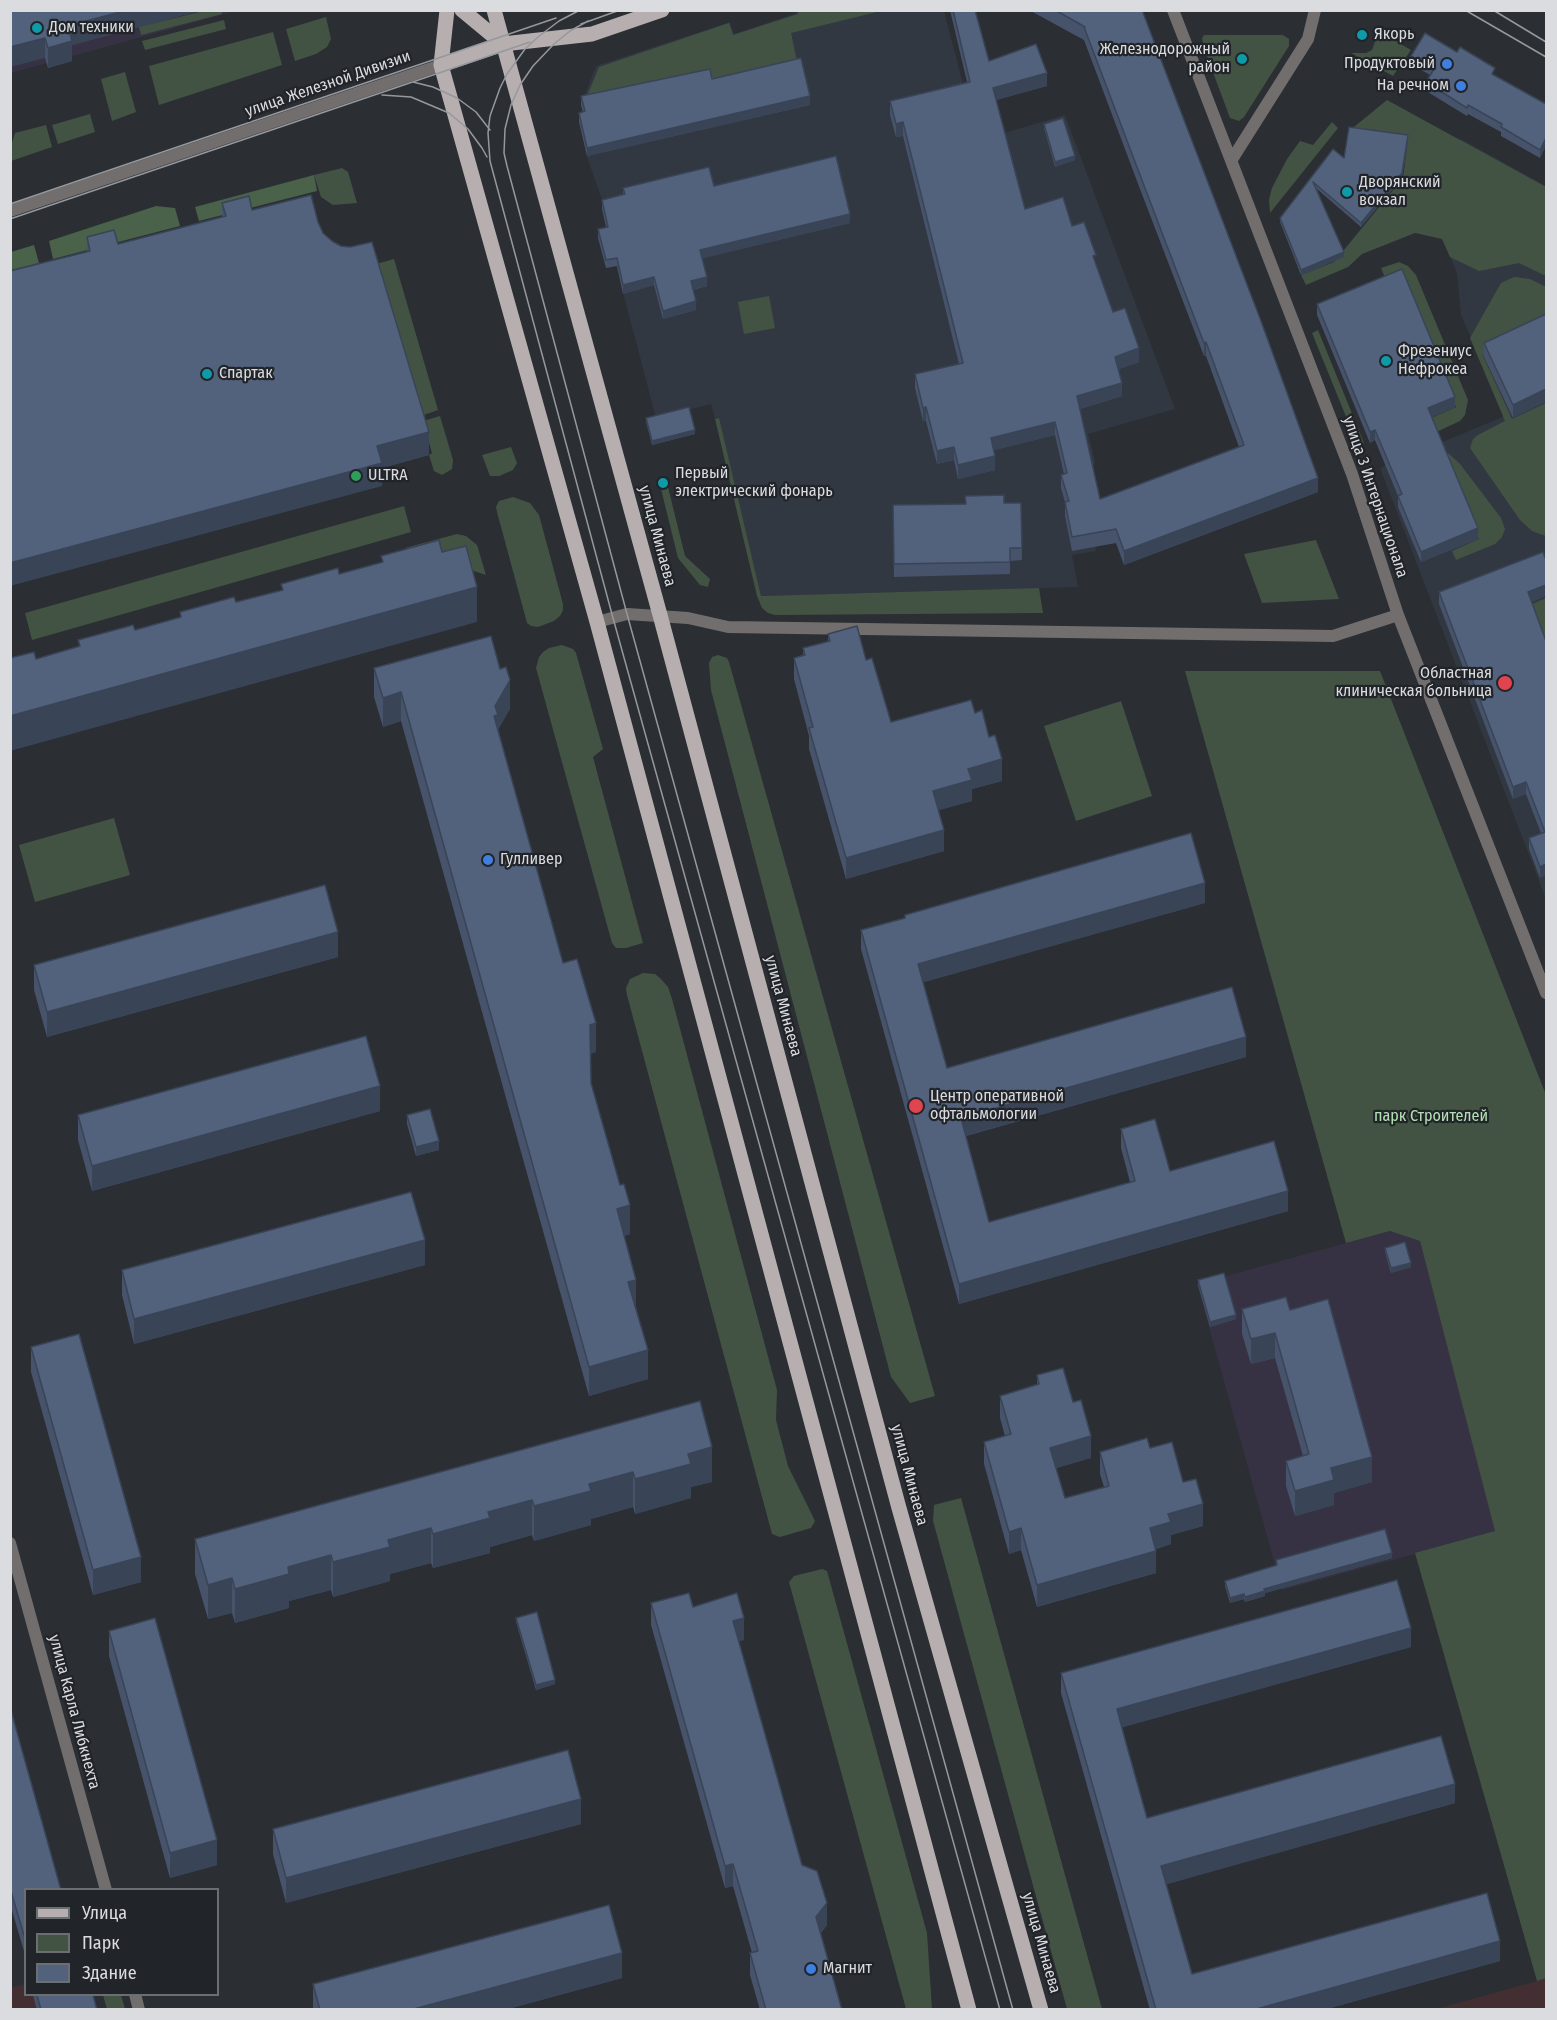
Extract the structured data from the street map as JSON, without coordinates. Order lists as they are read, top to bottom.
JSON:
{
  "streets": {
    "main road": ["улица Железной Дивизии", "улица Минаева"],
    "street": ["улица 3 Интернационала", "улица Карла Либкнехта"]
  },
  "crossings": [
    ["улица Железной Дивизии", "улица Минаева"]
  ],
  "parks": ["парк Строителей"],
  "places": [
    "Дом техники",
    "Якорь",
    "Железнодорожный район",
    "Продуктовый",
    "На речном",
    "Дворянский вокзал",
    "Фрезениус Нефрокеа",
    "Спартак",
    "ULTRA",
    "Первый электрический фонарь",
    "Областная клиническая больница",
    "Гулливер",
    "Центр оперативной офтальмологии",
    "Магнит"
  ],
  "legend": ["Улица", "Парк", "Здание"]
}
